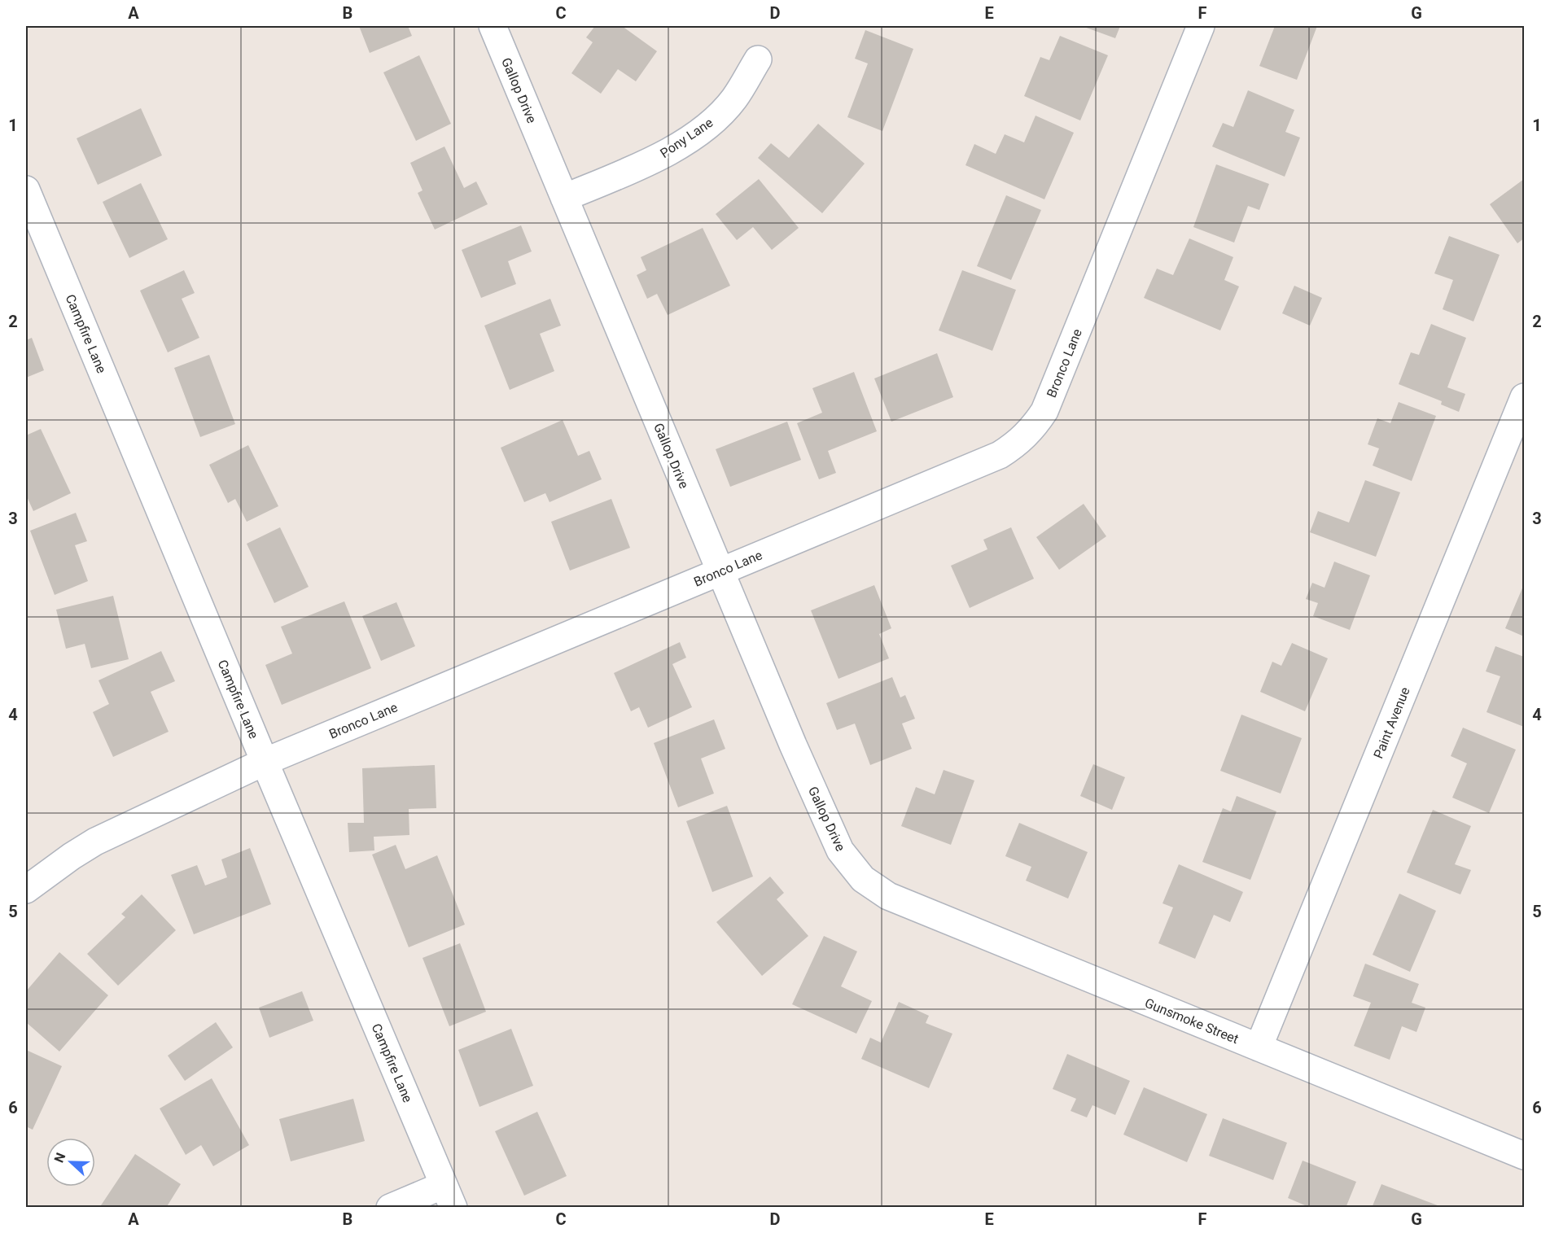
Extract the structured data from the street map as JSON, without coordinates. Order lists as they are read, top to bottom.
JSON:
{
  "streets": {
    "street": [
      "Gallop Drive",
      "Pony Lane",
      "Campfire Lane",
      "Bronco Lane",
      "Paint Avenue",
      "Gunsmoke Street"
    ]
  },
  "crossings": [
    ["Gallop Drive", "Pony Lane"],
    ["Gallop Drive", "Bronco Lane"],
    ["Gallop Drive", "Gunsmoke Street"],
    ["Campfire Lane", "Bronco Lane"],
    ["Paint Avenue", "Gunsmoke Street"]
  ],
  "north": "left",
  "grid": {
    "columns": [
      "A",
      "B",
      "C",
      "D",
      "E",
      "F",
      "G"
    ],
    "rows": [
      "1",
      "2",
      "3",
      "4",
      "5",
      "6"
    ]
  }
}
